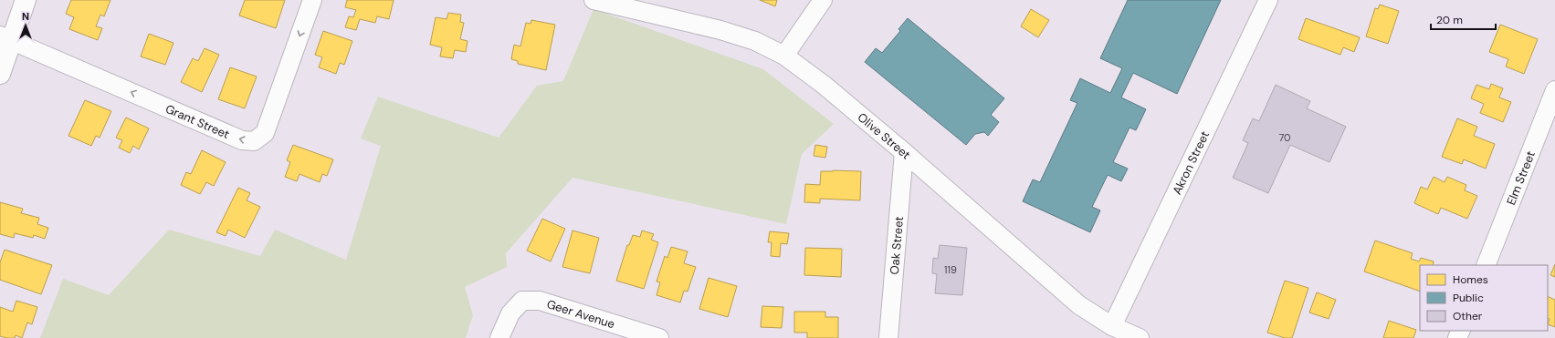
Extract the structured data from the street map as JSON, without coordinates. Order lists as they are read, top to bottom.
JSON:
{
  "streets": {
    "street": [
      "Grant Street",
      "Olive Street",
      "Akron Street",
      "Elm Street",
      "Oak Street",
      "Geer Avenue"
    ]
  },
  "crossings": [
    ["Olive Street", "Akron Street"],
    ["Olive Street", "Oak Street"]
  ],
  "house_numbers": ["70", "119"],
  "legend": ["Homes", "Public", "Other"],
  "scale_bar": "20 m",
  "north": "top"
}
